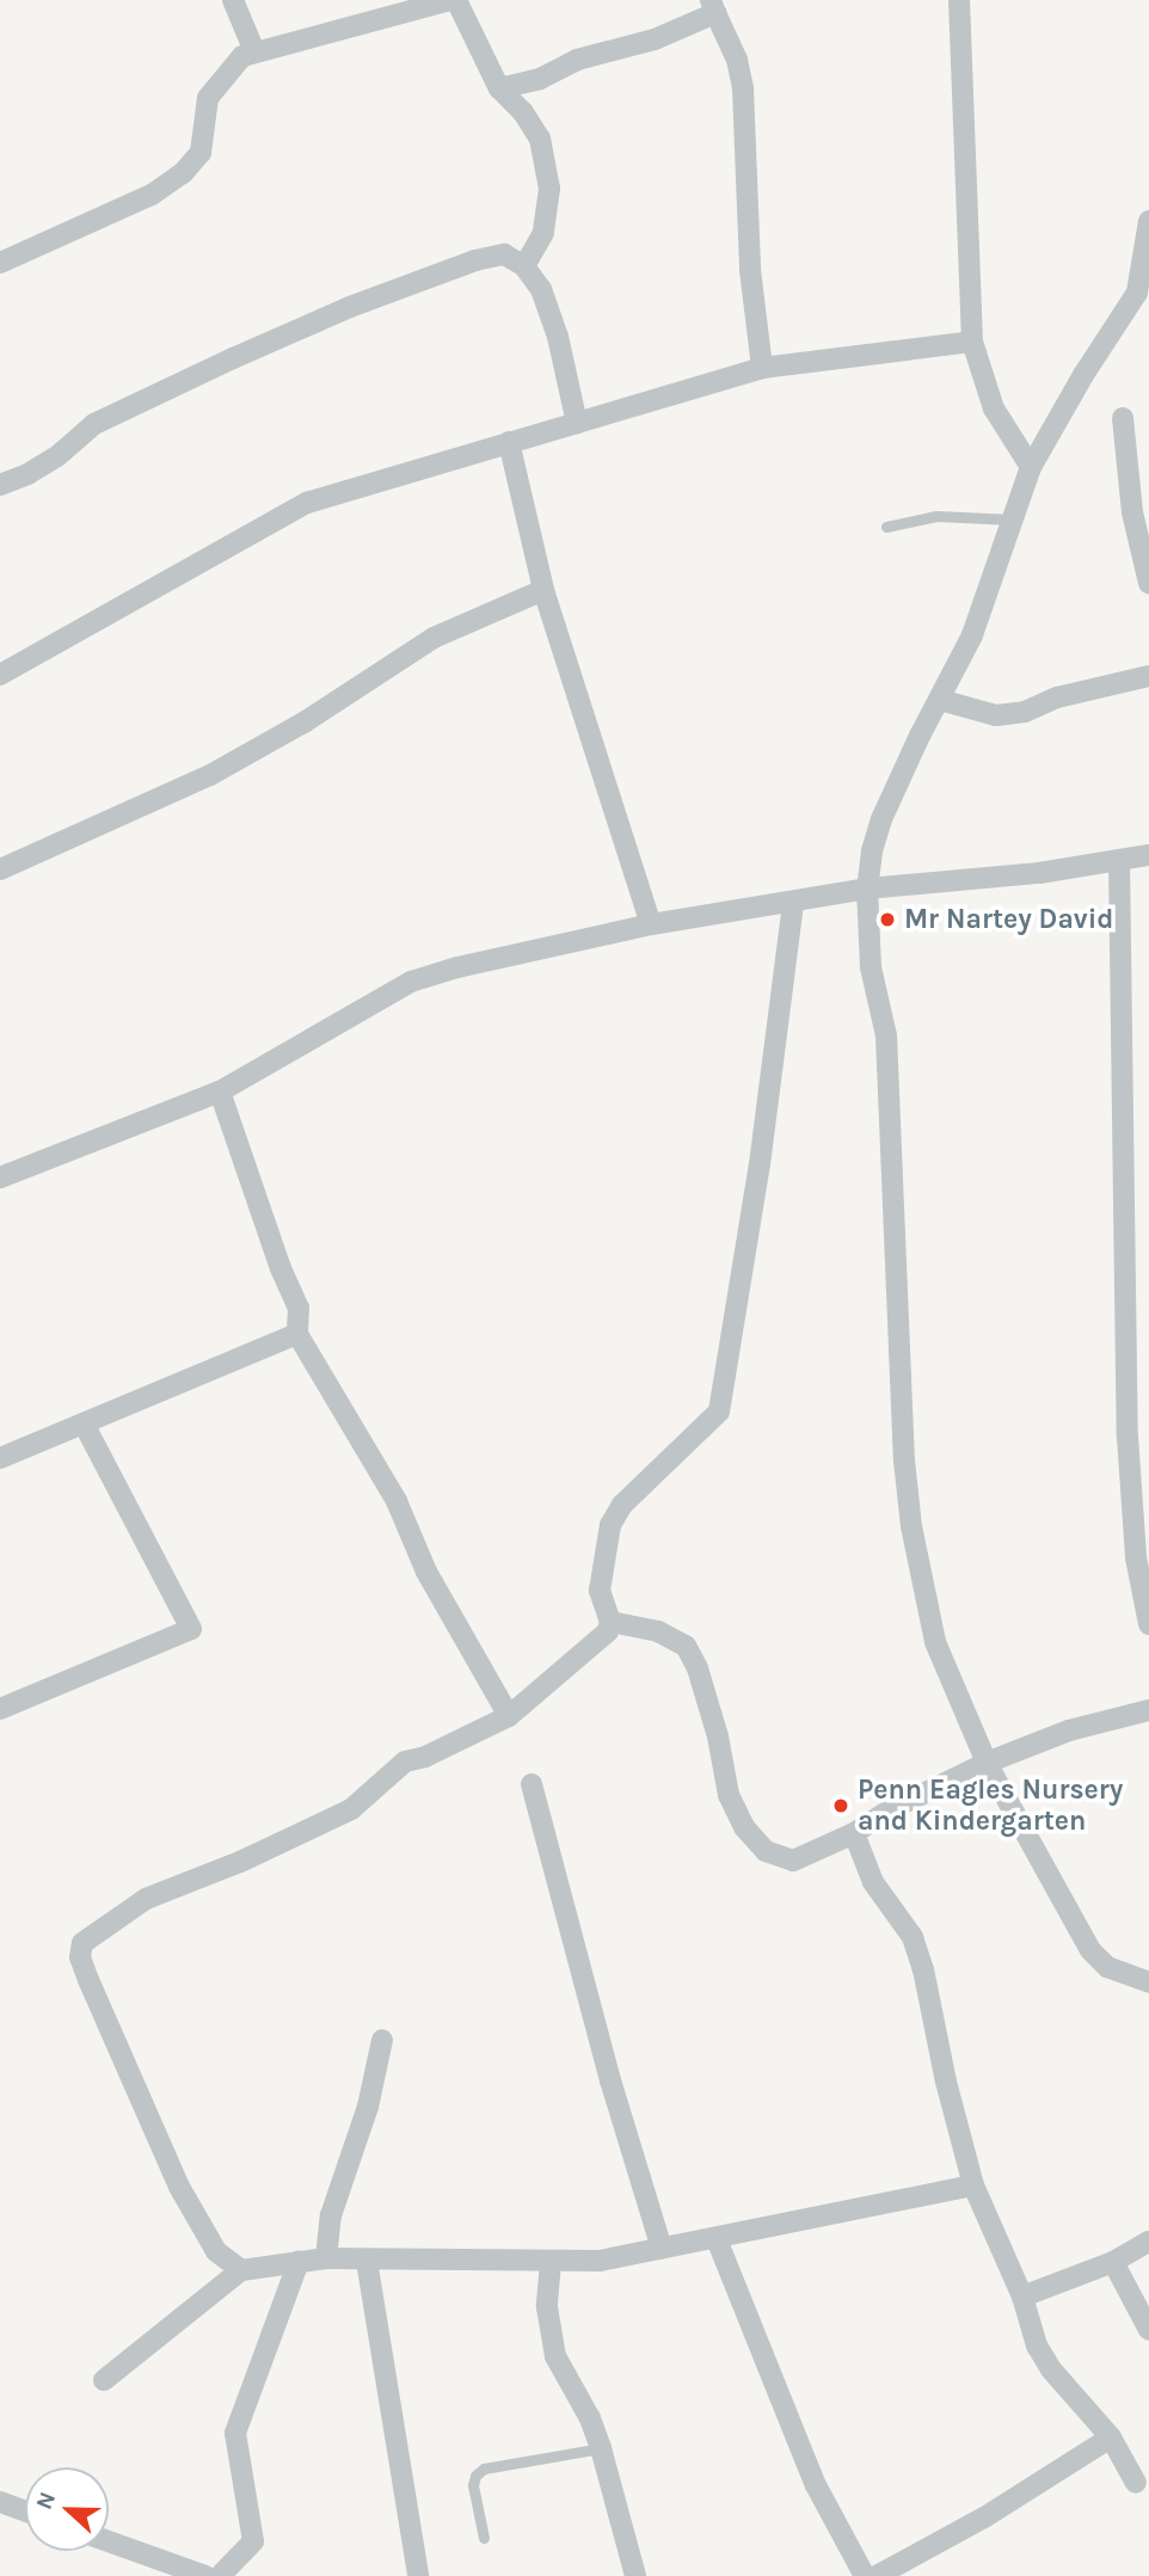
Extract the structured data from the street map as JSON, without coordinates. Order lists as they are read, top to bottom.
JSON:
{
  "places": ["Mr Nartey David", "Penn Eagles Nursery and Kindergarten"],
  "north": "left"
}
